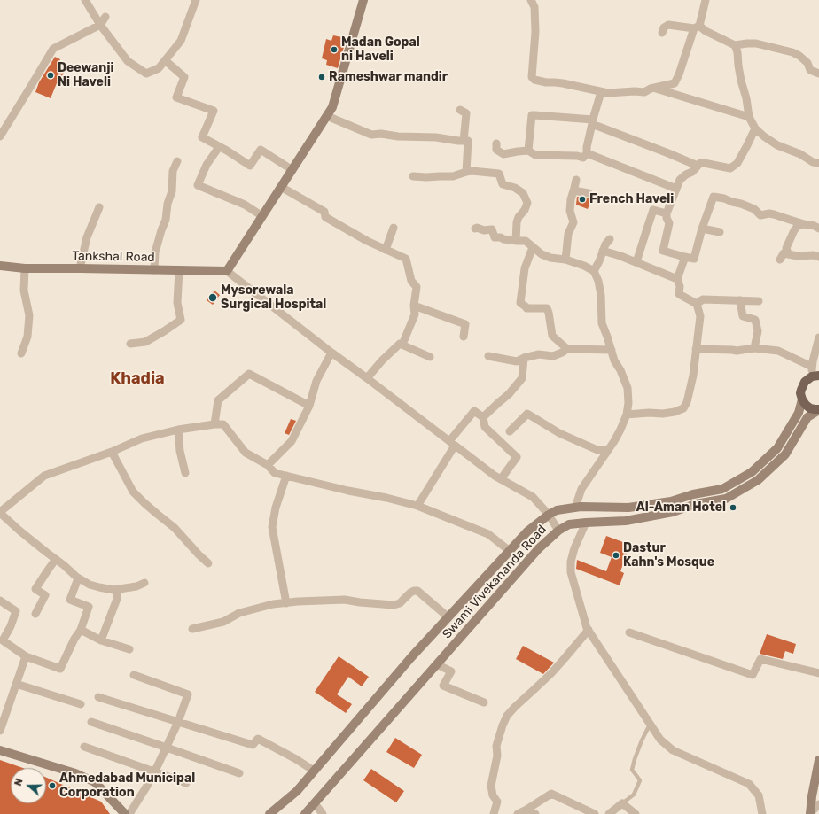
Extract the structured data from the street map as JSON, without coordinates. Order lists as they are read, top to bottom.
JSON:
{
  "streets": {
    "main road": ["Tankshal Road", "Swami Vivekananda Road"]
  },
  "districts": ["Khadia"],
  "places": [
    "Madan Gopal ni Haveli",
    "Deewanji Ni Haveli",
    "Rameshwar mandir",
    "French Haveli",
    "Mysorewala Surgical Hospital",
    "Al-Aman Hotel",
    "Dastur Kahn's Mosque",
    "Ahmedabad Municipal Corporation"
  ],
  "north": "left"
}
